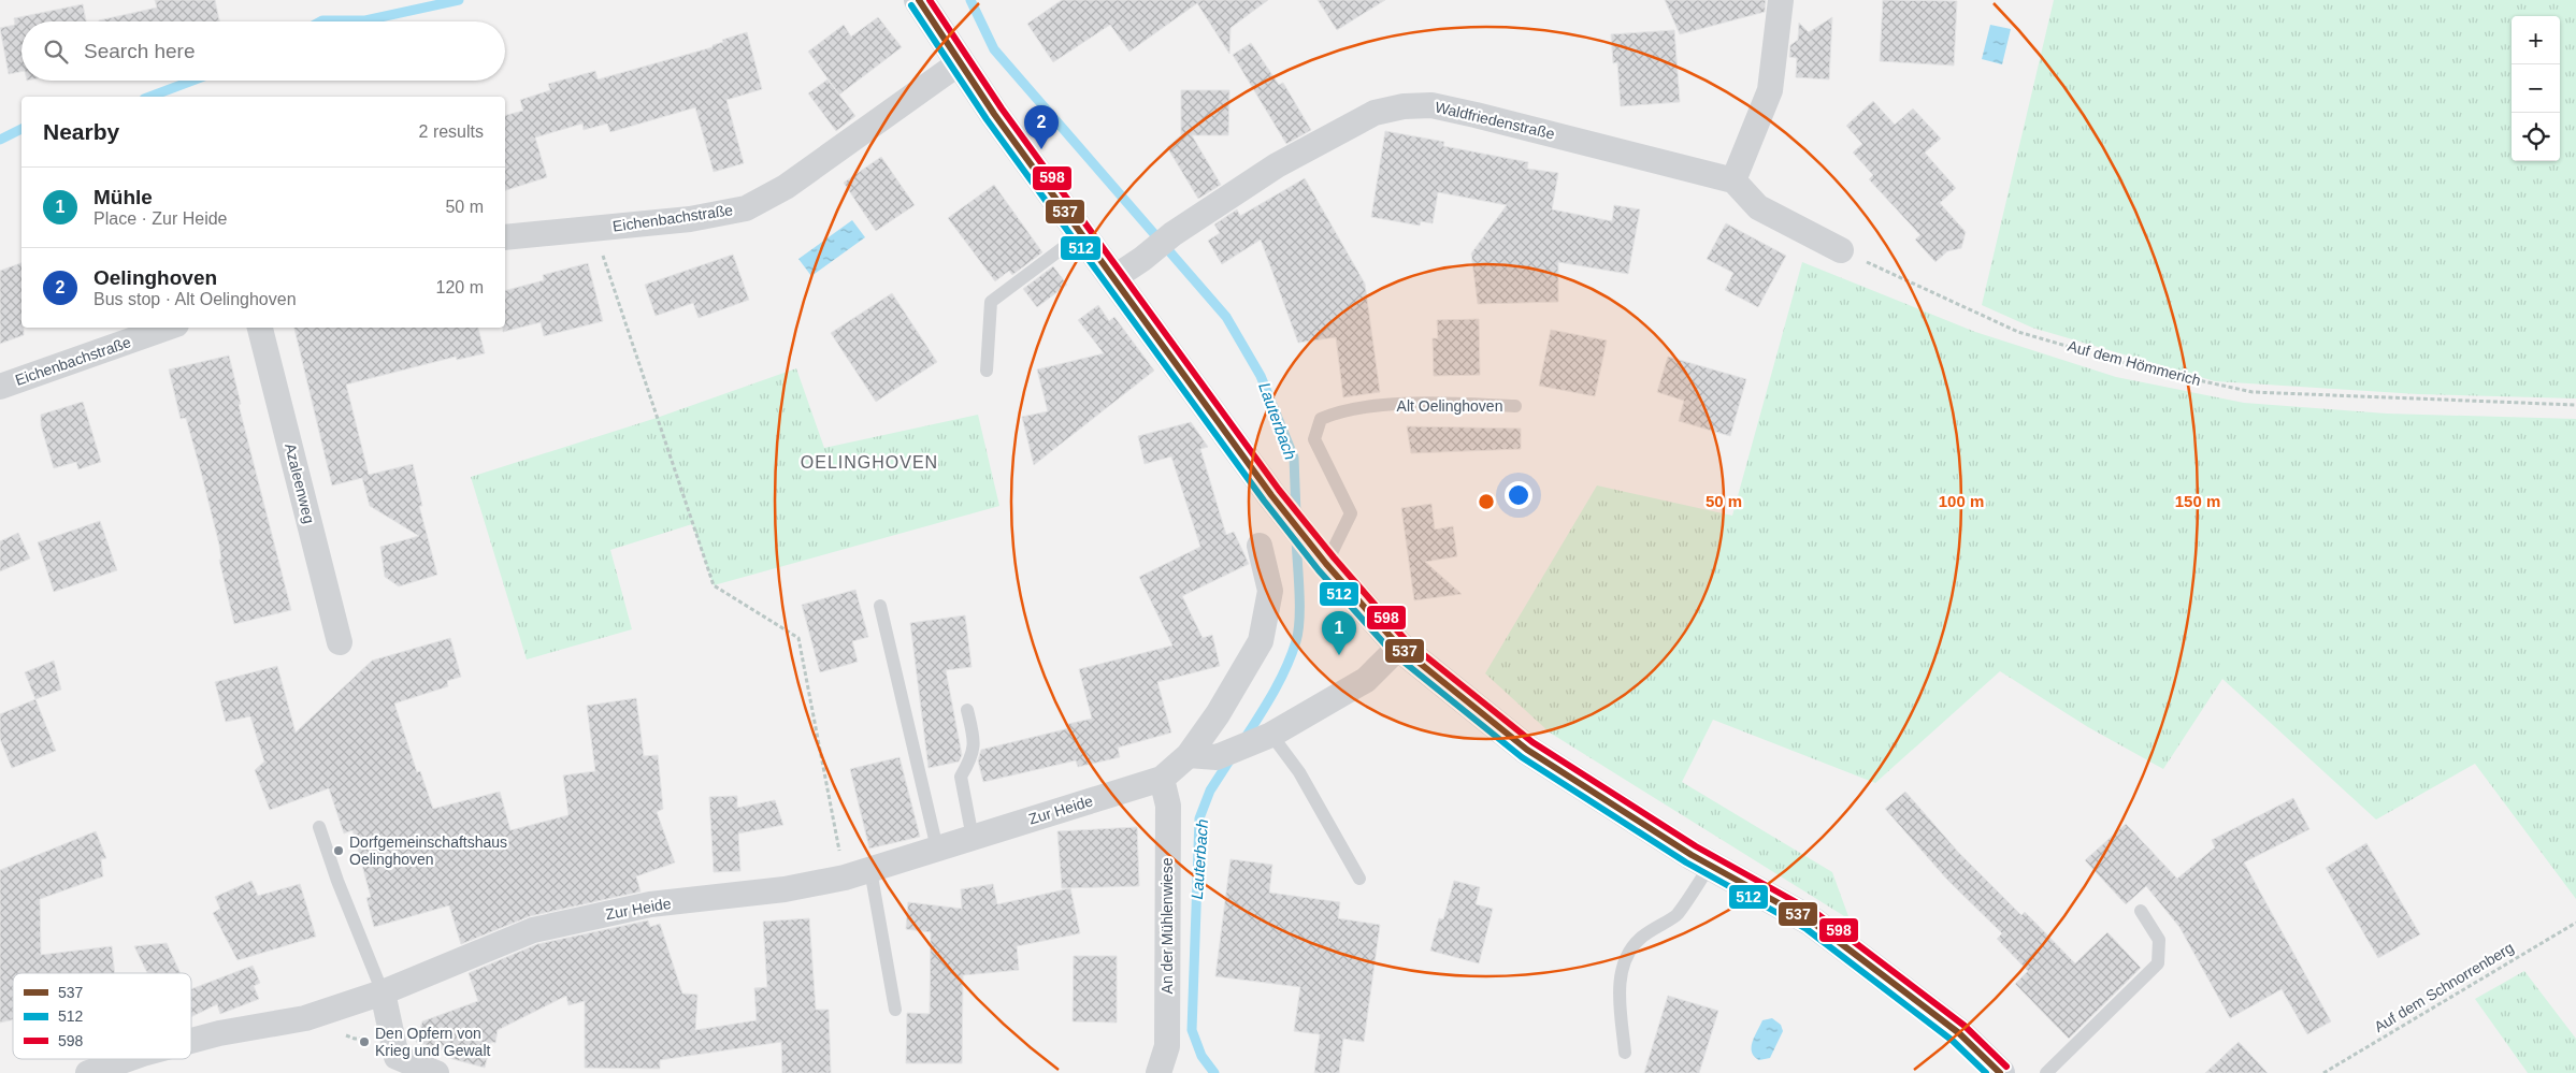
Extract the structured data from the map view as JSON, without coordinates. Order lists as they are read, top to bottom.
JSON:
{
  "streets": {
    "street": [
      "Waldfriedenstraße",
      "Eichenbachstraße",
      "Azaleenweg",
      "Zur Heide",
      "An der Mühlenwiese"
    ],
    "lane": ["Alt Oelinghoven"],
    "path": ["Auf dem Hömmerich", "Auf dem Schnorrenberg"]
  },
  "crossings": [
    ["Zur Heide", "An der Mühlenwiese"]
  ],
  "districts": ["OELINGHOVEN"],
  "water": ["Lauterbach"],
  "places": ["Dorfgemeinschaftshaus Oelinghoven", "Den Opfern von Krieg und Gewalt"],
  "lines": ["transit line 537", "transit line 598", "transit line 512"],
  "legend": ["537", "512", "598"],
  "page": {
    "map_buttons": ["+", "−"],
    "search": "Search here",
    "heading": ["Nearby", "2 results"],
    "pins": ["2", "1"],
    "list": [
      {
        "mark": "1",
        "name": "Mühle",
        "note": "Place · Zur Heide",
        "value": "50 m"
      },
      {
        "mark": "2",
        "name": "Oelinghoven",
        "note": "Bus stop · Alt Oelinghoven",
        "value": "120 m"
      }
    ]
  },
  "rings": ["50 m", "100 m", "150 m"]
}
